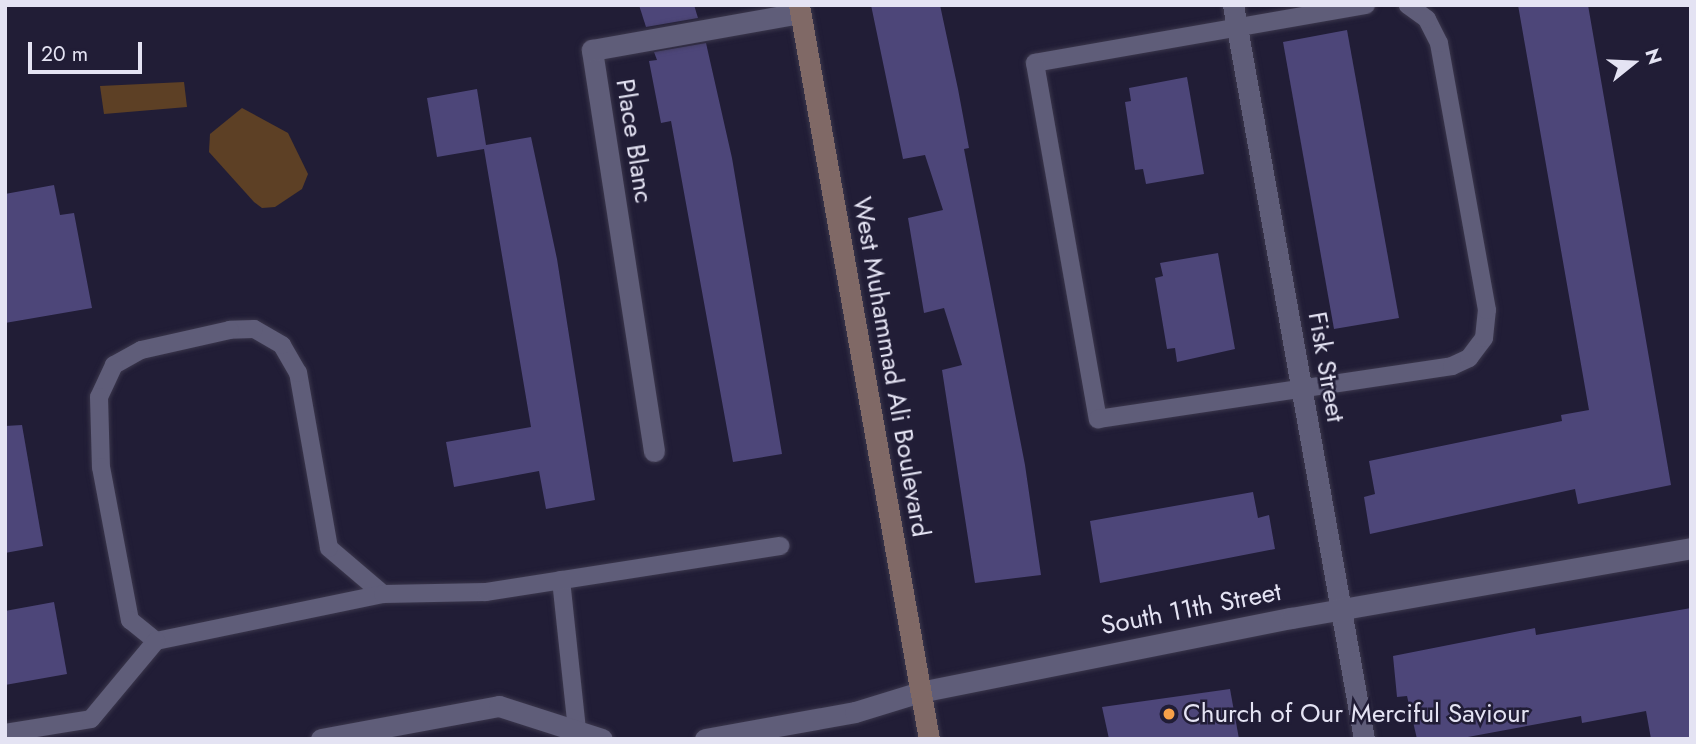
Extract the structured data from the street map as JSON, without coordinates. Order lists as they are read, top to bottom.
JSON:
{
  "streets": {
    "main road": ["West Muhammad Ali Boulevard"],
    "street": ["Place Blanc", "Fisk Street", "South 11th Street"]
  },
  "crossings": [
    ["Place Blanc", "West Muhammad Ali Boulevard"],
    ["West Muhammad Ali Boulevard", "South 11th Street"],
    ["Fisk Street", "South 11th Street"]
  ],
  "places": ["Church of Our Merciful Saviour"],
  "scale_bar": "20 m",
  "north": "right"
}
